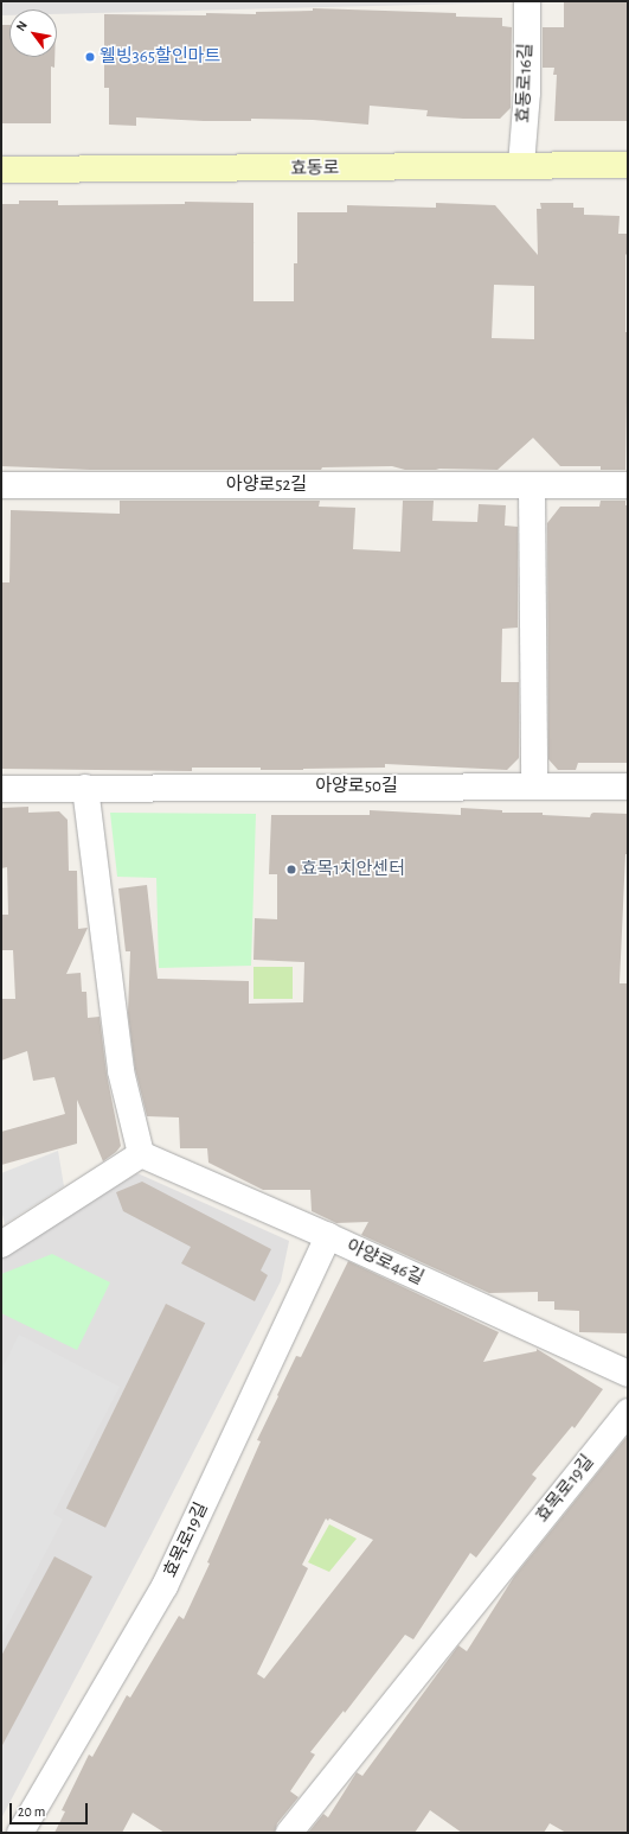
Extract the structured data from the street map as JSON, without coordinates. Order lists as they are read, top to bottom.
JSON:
{
  "streets": {
    "main road": ["효동로"],
    "street": [
      "효동로16길",
      "아양로52길",
      "아양로50길",
      "아양로46길",
      "효목로19길"
    ]
  },
  "crossings": [
    ["효동로16길", "효동로"],
    ["아양로46길", "효목로19길"]
  ],
  "places": ["웰빙365할인마트", "효목1치안센터"],
  "scale_bar": "20 m",
  "north": "top left"
}
